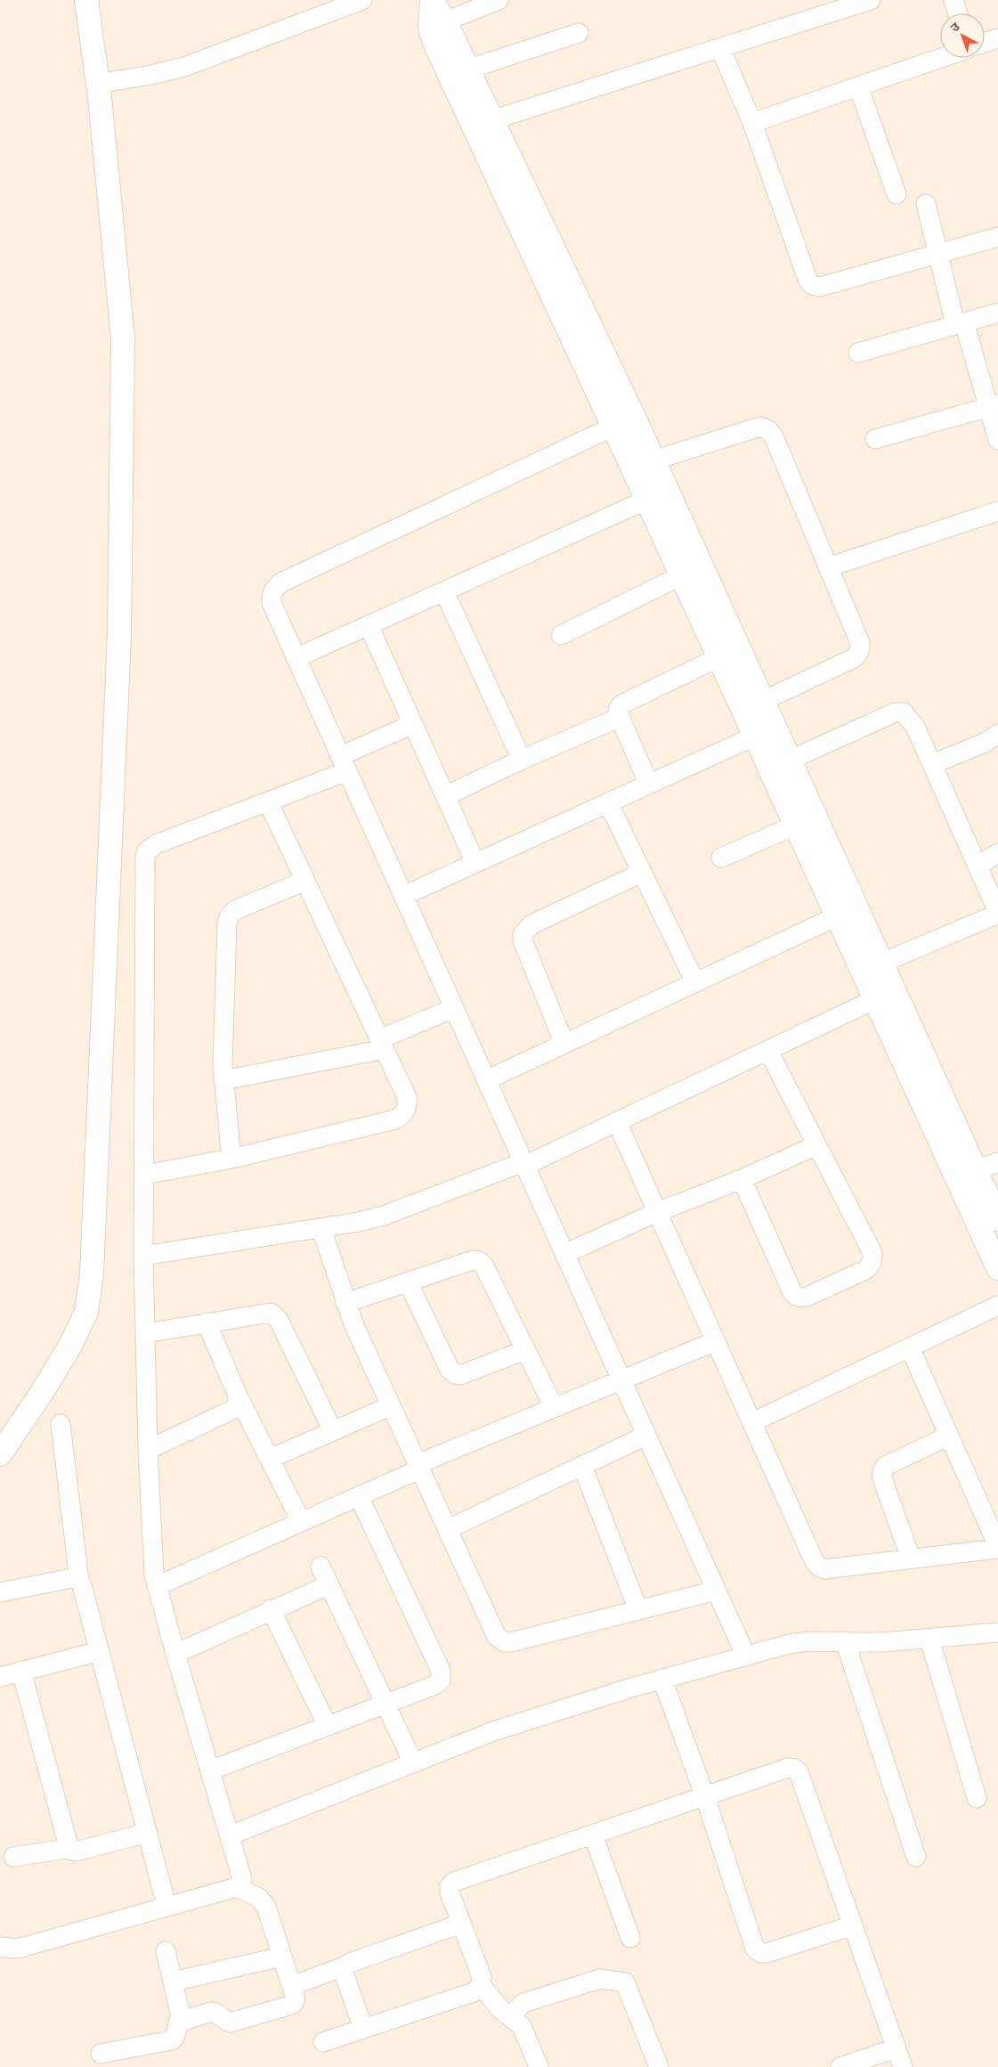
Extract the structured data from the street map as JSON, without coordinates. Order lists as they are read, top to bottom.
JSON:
{
  "north": "top left"
}
